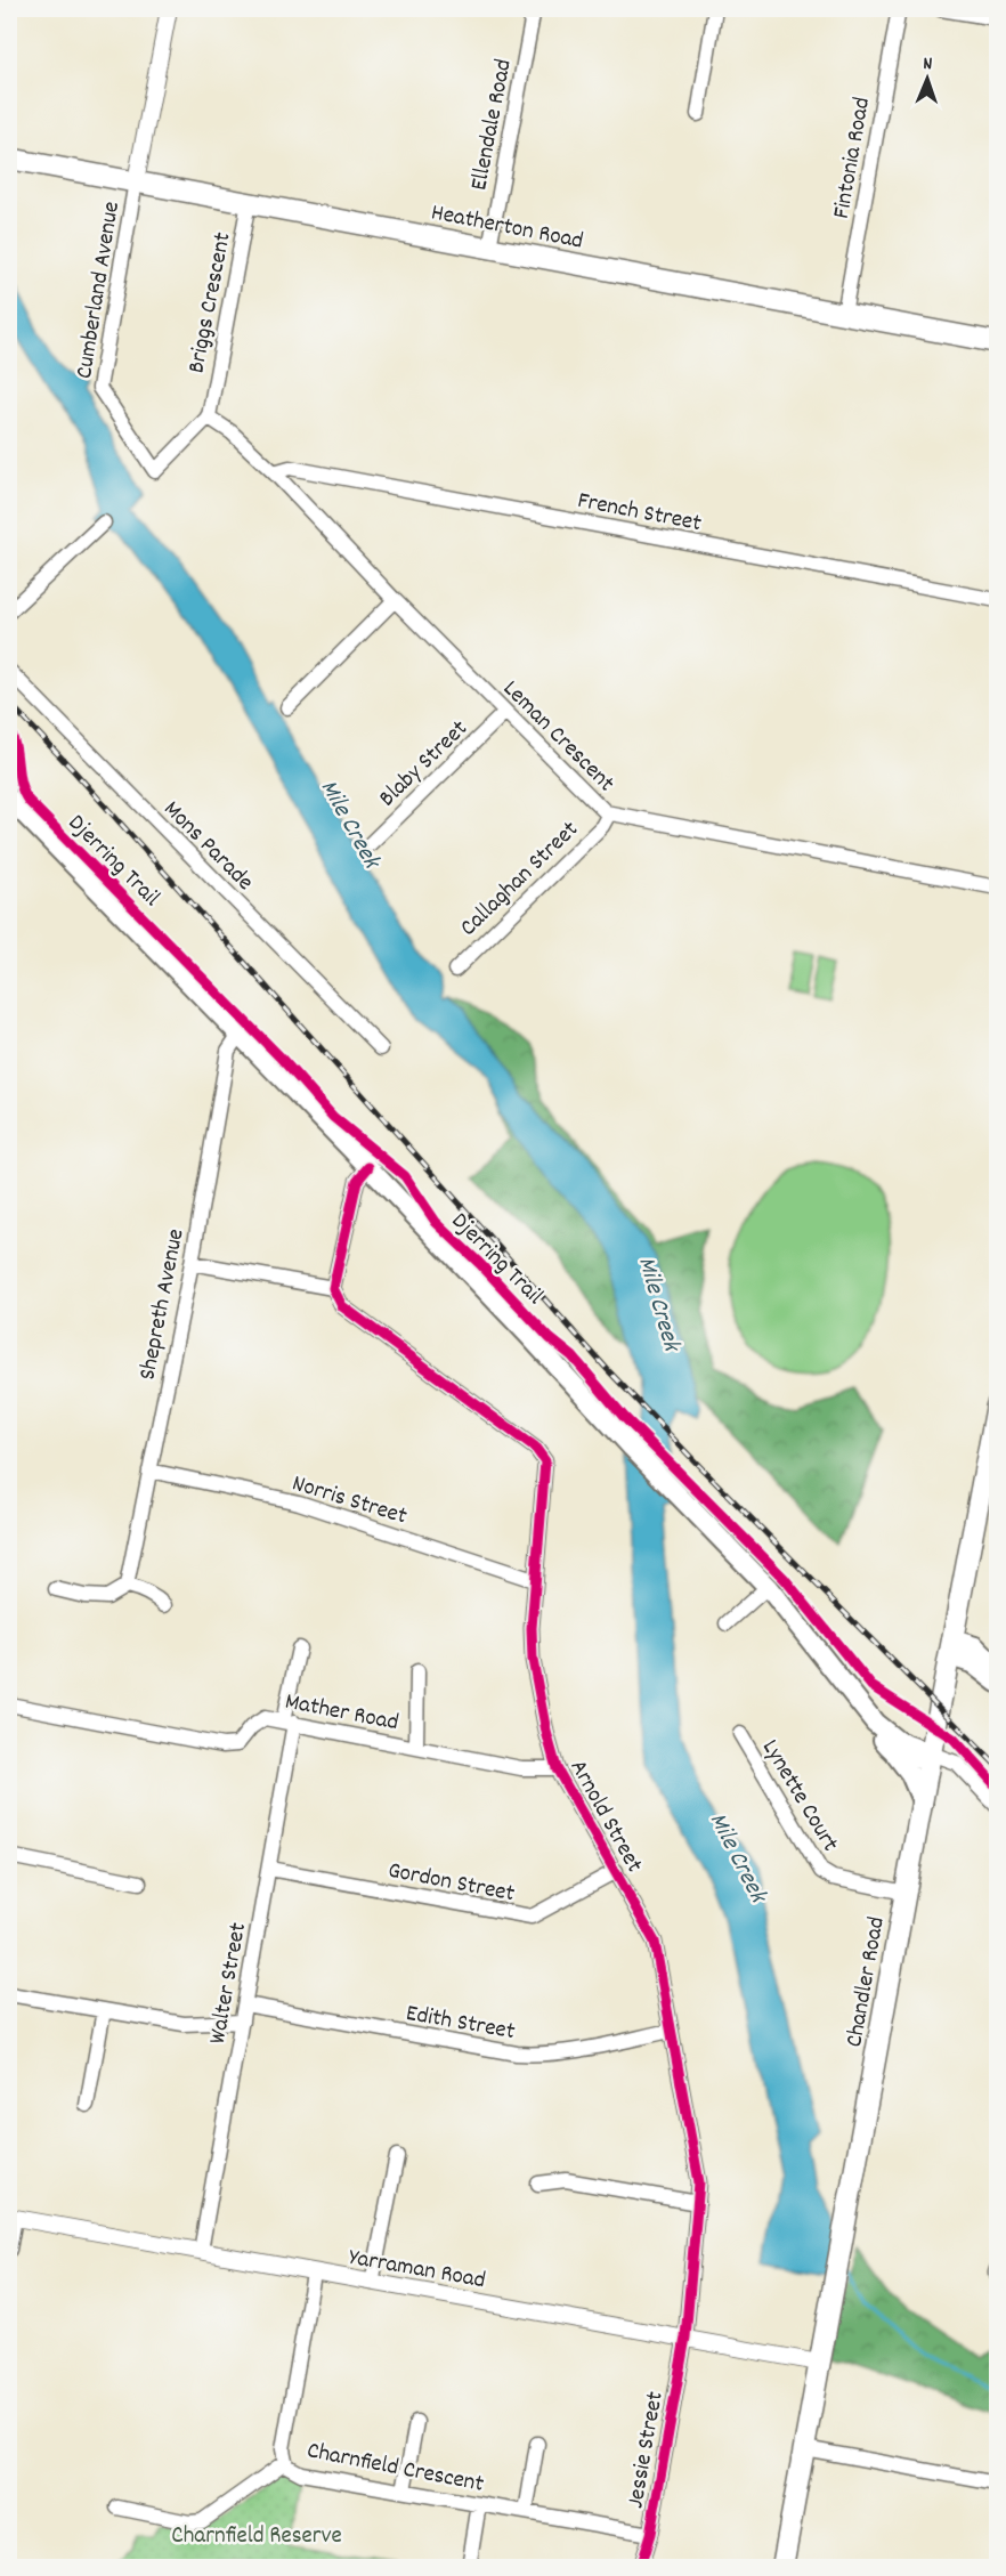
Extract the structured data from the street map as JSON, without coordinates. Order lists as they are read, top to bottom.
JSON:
{
  "streets": {
    "main road": ["Heatherton Road", "Chandler Road"],
    "street": [
      "Ellendale Road",
      "Fintonia Road",
      "Cumberland Avenue",
      "Briggs Crescent",
      "French Street",
      "Leman Crescent",
      "Blaby Street",
      "Mons Parade",
      "Callaghan Street",
      "Shepreth Avenue",
      "Norris Street",
      "Mather Road",
      "Lynette Court",
      "Arnold Street",
      "Gordon Street",
      "Walter Street",
      "Edith Street",
      "Yarraman Road",
      "Jessie Street",
      "Charnfield Crescent"
    ],
    "cycle path": ["Djerring Trail"]
  },
  "crossings": [
    ["Ellendale Road", "Heatherton Road"],
    ["Fintonia Road", "Heatherton Road"],
    ["Heatherton Road", "Cumberland Avenue"],
    ["Heatherton Road", "Briggs Crescent"],
    ["Briggs Crescent", "Leman Crescent"],
    ["French Street", "Leman Crescent"],
    ["Leman Crescent", "Blaby Street"],
    ["Leman Crescent", "Callaghan Street"],
    ["Shepreth Avenue", "Norris Street"],
    ["Norris Street", "Arnold Street"],
    ["Mather Road", "Arnold Street"],
    ["Mather Road", "Walter Street"],
    ["Lynette Court", "Chandler Road"],
    ["Arnold Street", "Gordon Street"],
    ["Arnold Street", "Edith Street"],
    ["Arnold Street", "Yarraman Road"],
    ["Arnold Street", "Jessie Street"],
    ["Gordon Street", "Walter Street"],
    ["Chandler Road", "Yarraman Road"],
    ["Walter Street", "Edith Street"],
    ["Walter Street", "Yarraman Road"],
    ["Yarraman Road", "Jessie Street"],
    ["Yarraman Road", "Charnfield Crescent"],
    ["Jessie Street", "Charnfield Crescent"]
  ],
  "water": ["Mile Creek"],
  "parks": ["Charnfield Reserve"],
  "north": "top"
}
